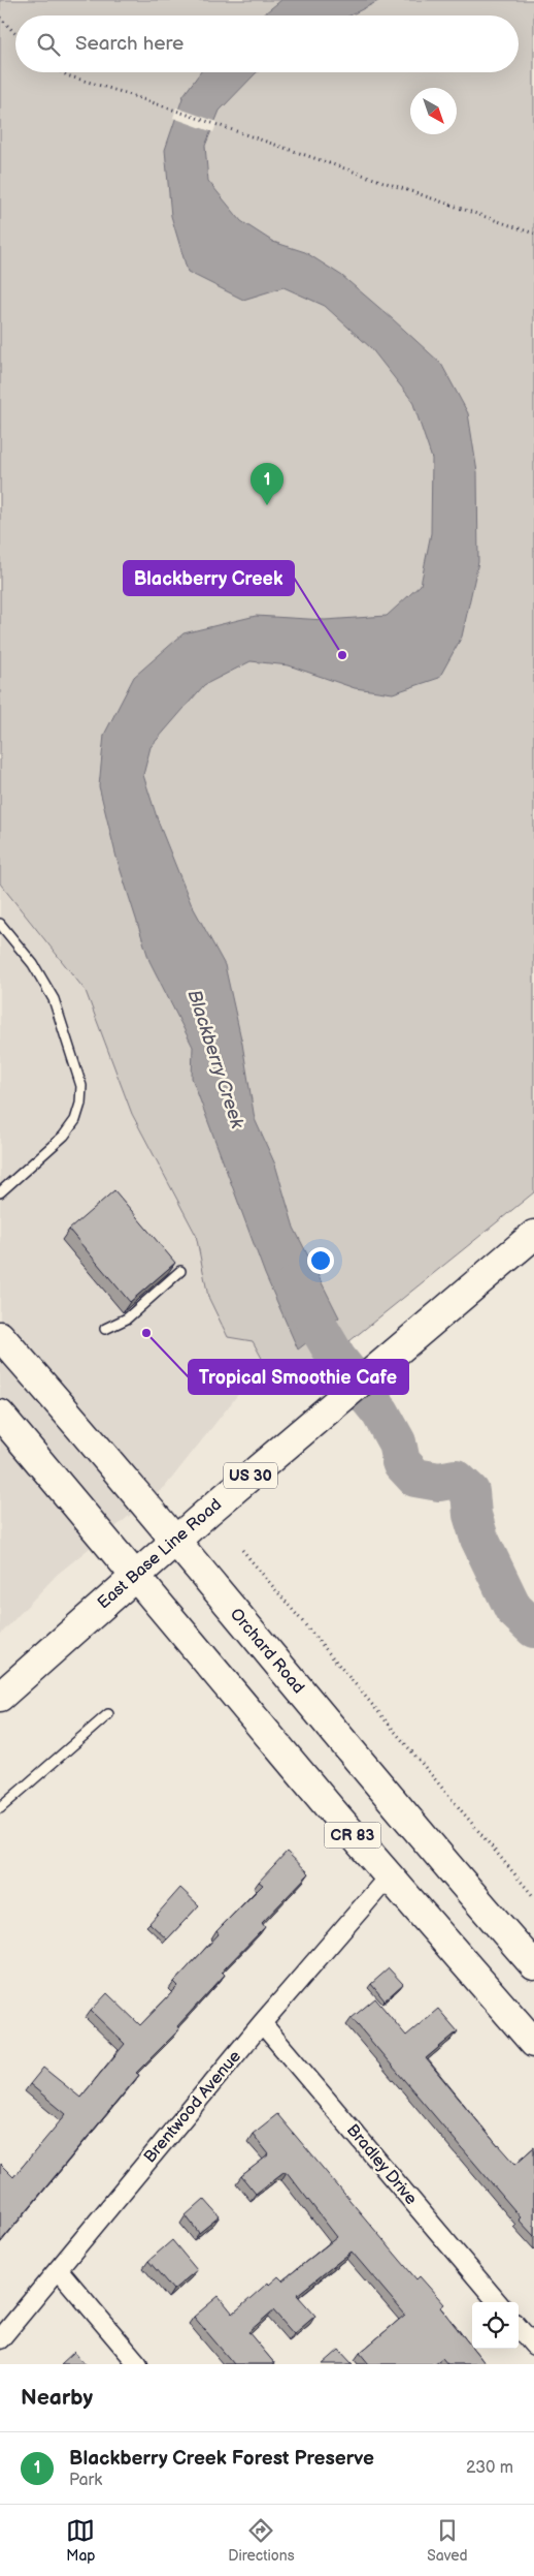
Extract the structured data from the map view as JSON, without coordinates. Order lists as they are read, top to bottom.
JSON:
{
  "streets": {
    "main road": [
      "US 30",
      "East Base Line Road",
      "Orchard Road",
      "CR 83"
    ],
    "street": ["Brentwood Avenue", "Bradley Drive"]
  },
  "crossings": [
    ["East Base Line Road", "Orchard Road"],
    ["East Base Line Road", "CR 83"],
    ["CR 83", "Brentwood Avenue"],
    ["Brentwood Avenue", "Bradley Drive"]
  ],
  "water": ["Blackberry Creek"],
  "places": ["Blackberry Creek", "Tropical Smoothie Cafe"],
  "north": "bottom right",
  "page": {
    "search": "Search here",
    "pins": "1",
    "heading": "Nearby",
    "list": [
      {
        "mark": "1",
        "name": "Blackberry Creek Forest Preserve",
        "note": "Park",
        "value": "230 m"
      }
    ],
    "nav": ["Map", "Directions", "Saved"]
  }
}
